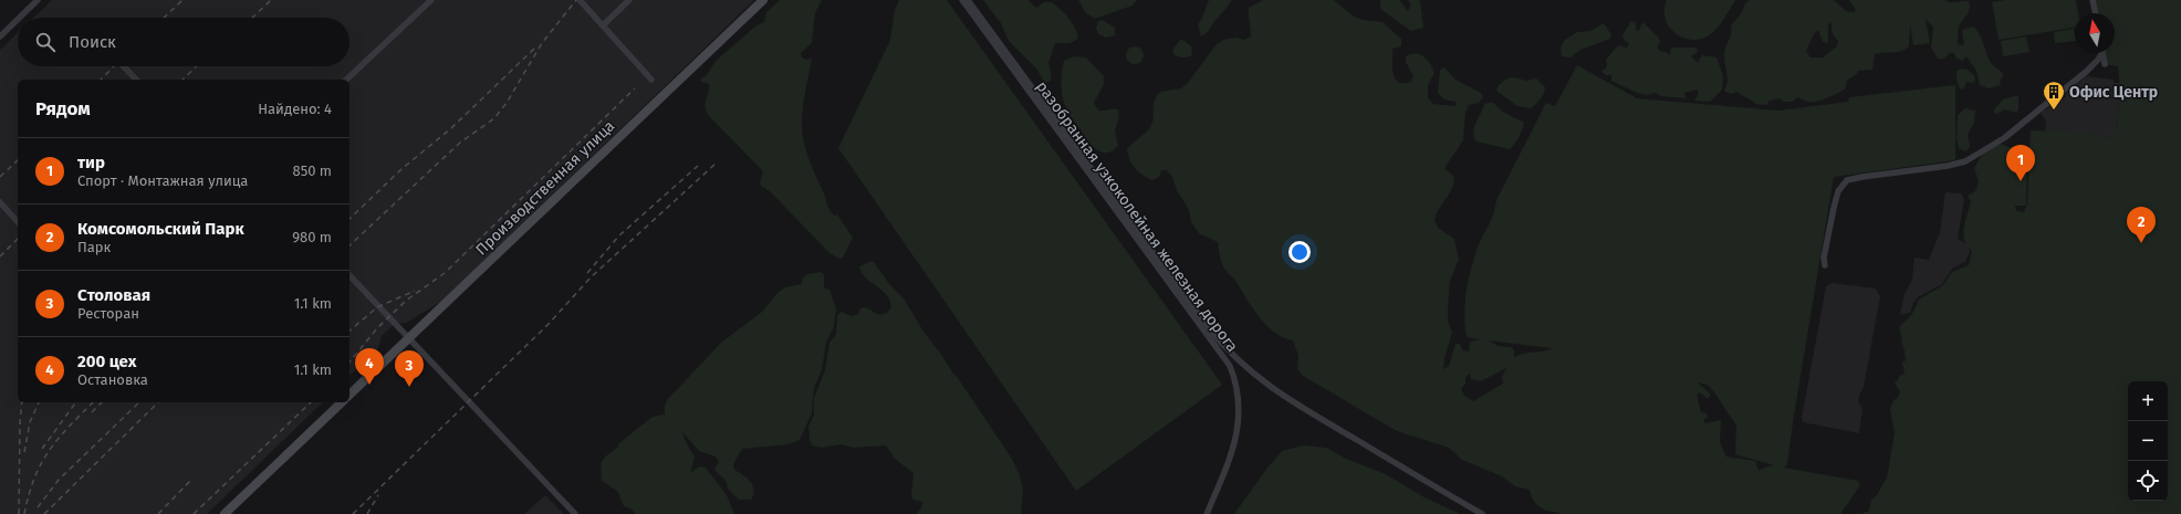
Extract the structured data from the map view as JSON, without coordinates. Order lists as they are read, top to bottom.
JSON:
{
  "streets": {
    "main road": ["Производственная улица"],
    "street": ["разобранная узкоколейная железная дорога"]
  },
  "places": {
    "building": ["Офис Центр"]
  },
  "north": "top",
  "page": {
    "search": "Поиск",
    "heading": ["Рядом", "Найдено: 4"],
    "list": [
      {
        "mark": "1",
        "name": "тир",
        "note": "Спорт · Монтажная улица",
        "value": "850 m"
      },
      {
        "mark": "2",
        "name": "Комсомольский Парк",
        "note": "Парк",
        "value": "980 m"
      },
      {
        "mark": "3",
        "name": "Cтоловая",
        "note": "Ресторан",
        "value": "1.1 km"
      },
      {
        "mark": "4",
        "name": "200 цех",
        "note": "Остановка",
        "value": "1.1 km"
      }
    ],
    "pins": [
      "1",
      "2",
      "4",
      "3"
    ],
    "map_buttons": ["+", "−"]
  }
}
